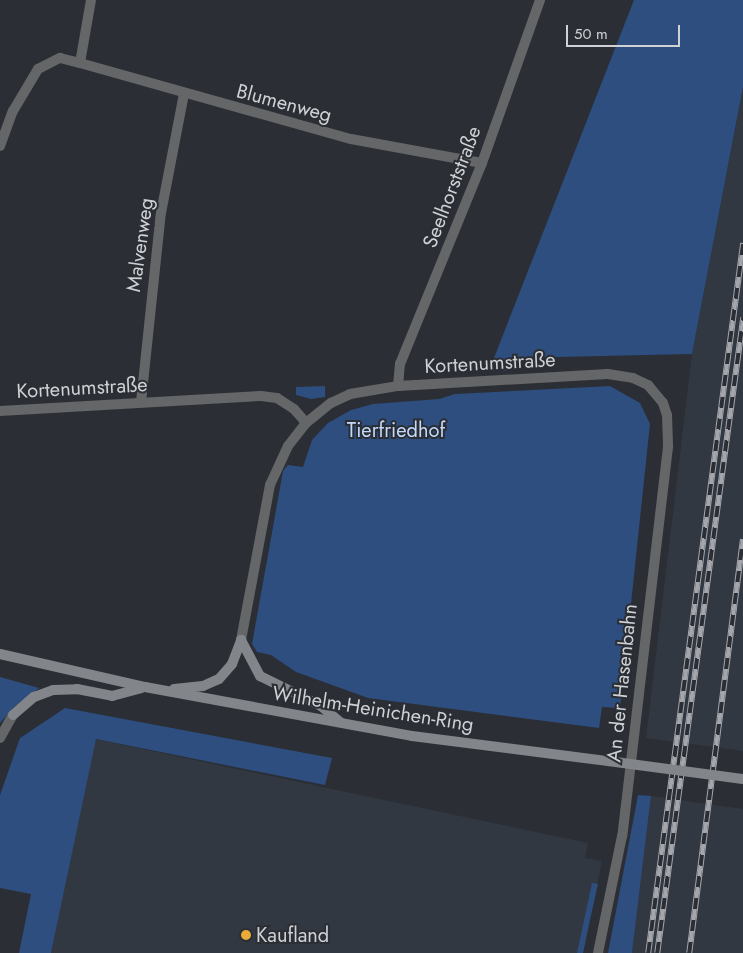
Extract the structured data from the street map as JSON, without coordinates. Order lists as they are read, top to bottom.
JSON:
{
  "streets": {
    "main road": ["Wilhelm-Heinichen-Ring"],
    "street": [
      "Blumenweg",
      "Seelhorststraße",
      "Malvenweg",
      "Kortenumstraße",
      "An der Hasenbahn"
    ]
  },
  "crossings": [
    ["Blumenweg", "Seelhorststraße"],
    ["Blumenweg", "Malvenweg"],
    ["Seelhorststraße", "Kortenumstraße"],
    ["Malvenweg", "Kortenumstraße"],
    ["Kortenumstraße", "An der Hasenbahn"]
  ],
  "parks": ["Tierfriedhof"],
  "places": ["Kaufland"],
  "scale_bar": "50 m"
}
